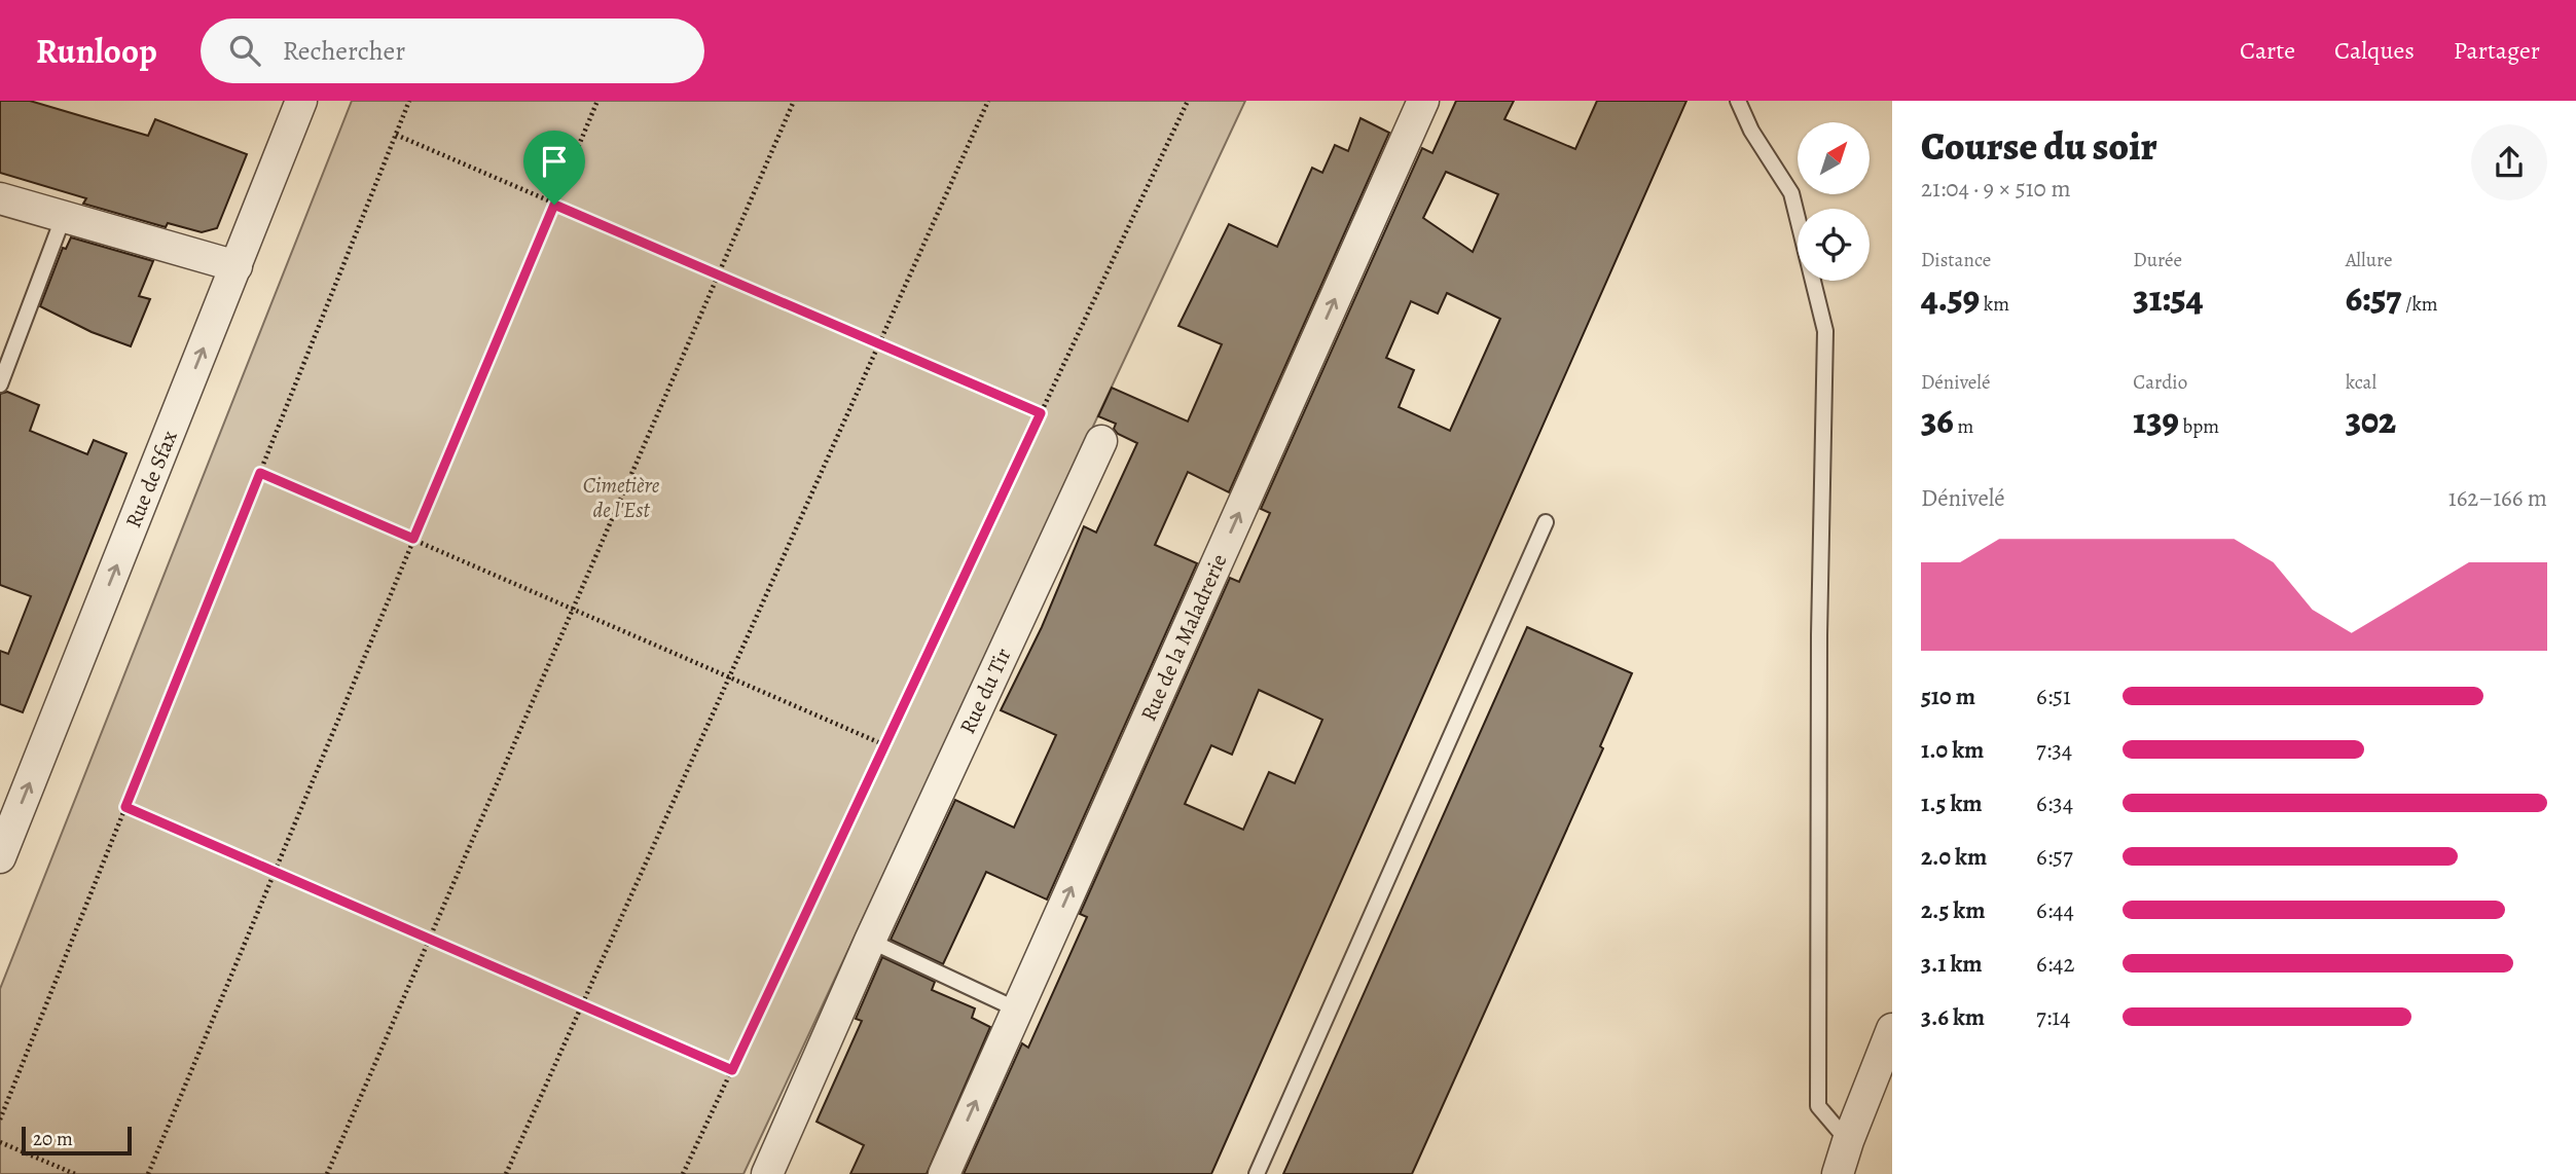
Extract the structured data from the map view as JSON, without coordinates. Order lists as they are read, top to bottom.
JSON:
{
  "streets": {
    "street": ["Rue de Sfax", "Rue de la Maladrerie", "Rue du Tir"]
  },
  "one_way": ["Rue de Sfax", "Rue de la Maladrerie"],
  "parks": ["Cimetière de l'Est"],
  "scale_bar": "20 m",
  "north": "top right",
  "page": {
    "header": "Runloop",
    "search": "Rechercher",
    "nav": ["Carte", "Calques", "Partager"],
    "heading": ["Course du soir", "21:04 · 9 × 510 m"],
    "stats": [
      ["Distance", "4.59 km"],
      ["Durée", "31:54"],
      ["Allure", "6:57 /km"],
      ["Dénivelé", "36 m"],
      ["Cardio", "139 bpm"],
      ["kcal", "302"]
    ],
    "chart": ["Dénivelé", "162–166 m"],
    "list": [
      {
        "name": "510 m",
        "note": "6:51"
      },
      {
        "name": "1.0 km",
        "note": "7:34"
      },
      {
        "name": "1.5 km",
        "note": "6:34"
      },
      {
        "name": "2.0 km",
        "note": "6:57"
      },
      {
        "name": "2.5 km",
        "note": "6:44"
      },
      {
        "name": "3.1 km",
        "note": "6:42"
      },
      {
        "name": "3.6 km",
        "note": "7:14"
      }
    ],
    "scale": "20 m"
  }
}
